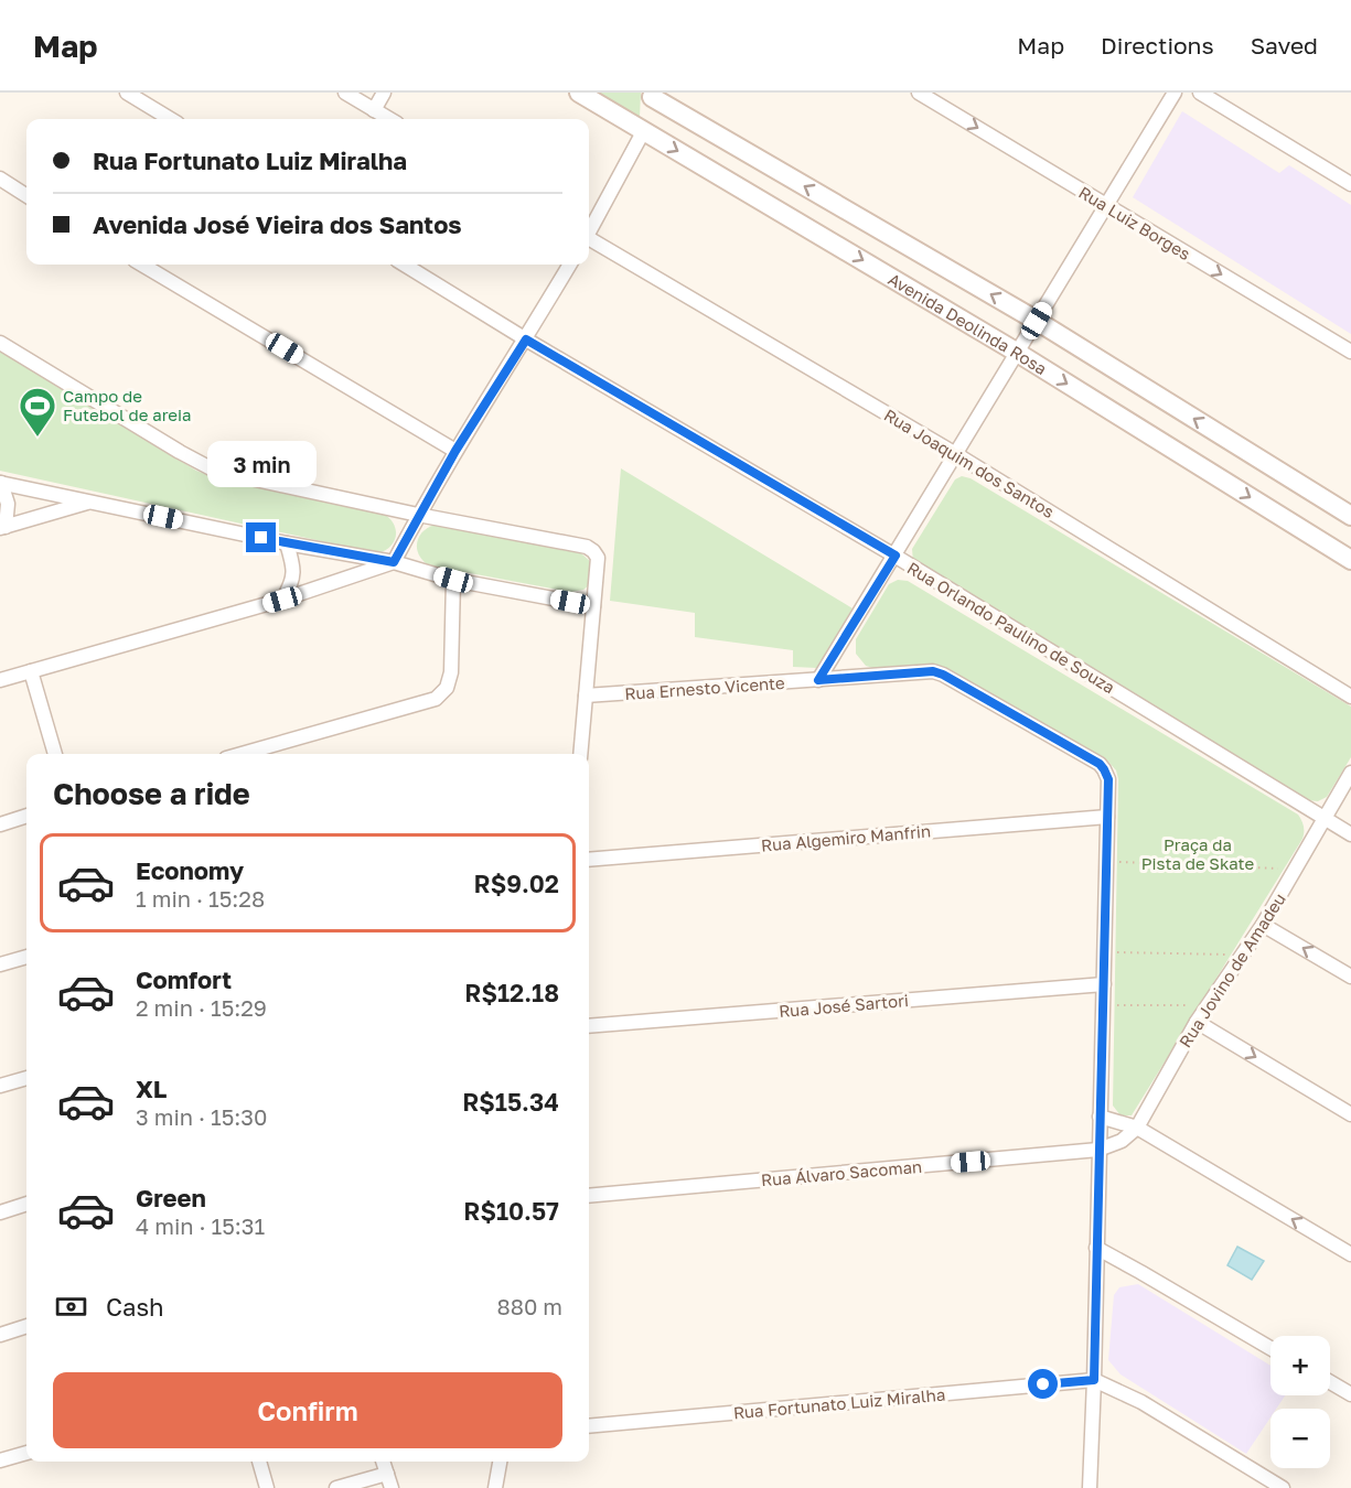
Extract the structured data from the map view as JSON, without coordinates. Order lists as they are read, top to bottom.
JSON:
{
  "streets": {
    "street": [
      "Rua Luiz Borges",
      "Avenida Deolinda Rosa",
      "Rua Joaquim dos Santos",
      "Rua Orlando Paulino de Souza",
      "Rua Ernesto Vicente",
      "Rua Algemiro Manfrin",
      "Rua Jovino de Amadeu",
      "Rua José Sartori",
      "Rua Álvaro Sacoman",
      "Rua Fortunato Luiz Miralha"
    ]
  },
  "crossings": [
    ["Rua Orlando Paulino de Souza", "Rua Jovino de Amadeu"],
    ["Rua Ernesto Vicente", "Rua Algemiro Manfrin"],
    ["Rua Jovino de Amadeu", "Rua Álvaro Sacoman"]
  ],
  "one_way": ["Rua Luiz Borges"],
  "parks": ["Praça da Pista de Skate"],
  "places": {
    "sports": ["Campo de Futebol de areia"]
  },
  "page": {
    "header": "Map",
    "nav": ["Map", "Directions", "Saved"],
    "banner": ["Rua Fortunato Luiz Miralha", "Avenida José Vieira dos Santos"],
    "bubble": "3 min",
    "heading": "Choose a ride",
    "list": [
      {
        "name": "Economy",
        "note": "1 min · 15:28",
        "value": "R$9.02"
      },
      {
        "name": "Comfort",
        "note": "2 min · 15:29",
        "value": "R$12.18"
      },
      {
        "name": "XL",
        "note": "3 min · 15:30",
        "value": "R$15.34"
      },
      {
        "name": "Green",
        "note": "4 min · 15:31",
        "value": "R$10.57"
      }
    ],
    "pay": ["Cash", "880 m"],
    "map_buttons": ["+", "−"],
    "buttons": "Confirm"
  }
}
